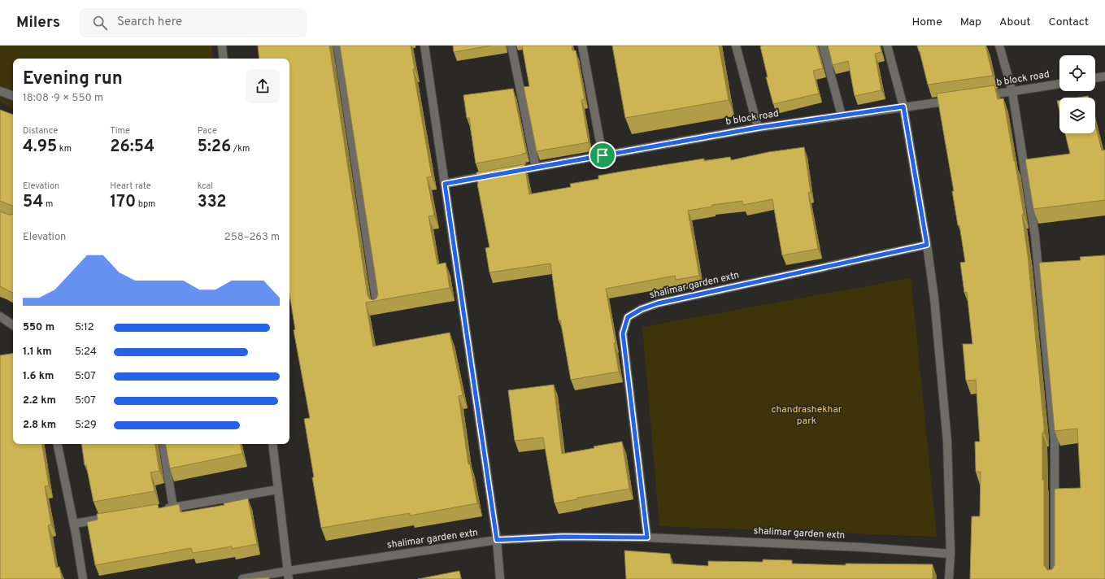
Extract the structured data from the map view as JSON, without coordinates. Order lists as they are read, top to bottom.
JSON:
{
  "streets": {
    "street": ["b block road", "shalimar garden extn"]
  },
  "parks": ["chandrashekhar park"],
  "page": {
    "header": "Milers",
    "search": "Search here",
    "nav": [
      "Home",
      "Map",
      "About",
      "Contact"
    ],
    "heading": ["Evening run", "18:08 · 9 × 550 m"],
    "stats": [
      ["Distance", "4.95 km"],
      ["Time", "26:54"],
      ["Pace", "5:26 /km"],
      ["Elevation", "54 m"],
      ["Heart rate", "170 bpm"],
      ["kcal", "332"]
    ],
    "chart": ["Elevation", "258–263 m"],
    "list": [
      {
        "name": "550 m",
        "note": "5:12"
      },
      {
        "name": "1.1 km",
        "note": "5:24"
      },
      {
        "name": "1.6 km",
        "note": "5:07"
      },
      {
        "name": "2.2 km",
        "note": "5:07"
      },
      {
        "name": "2.8 km",
        "note": "5:29"
      }
    ]
  }
}
